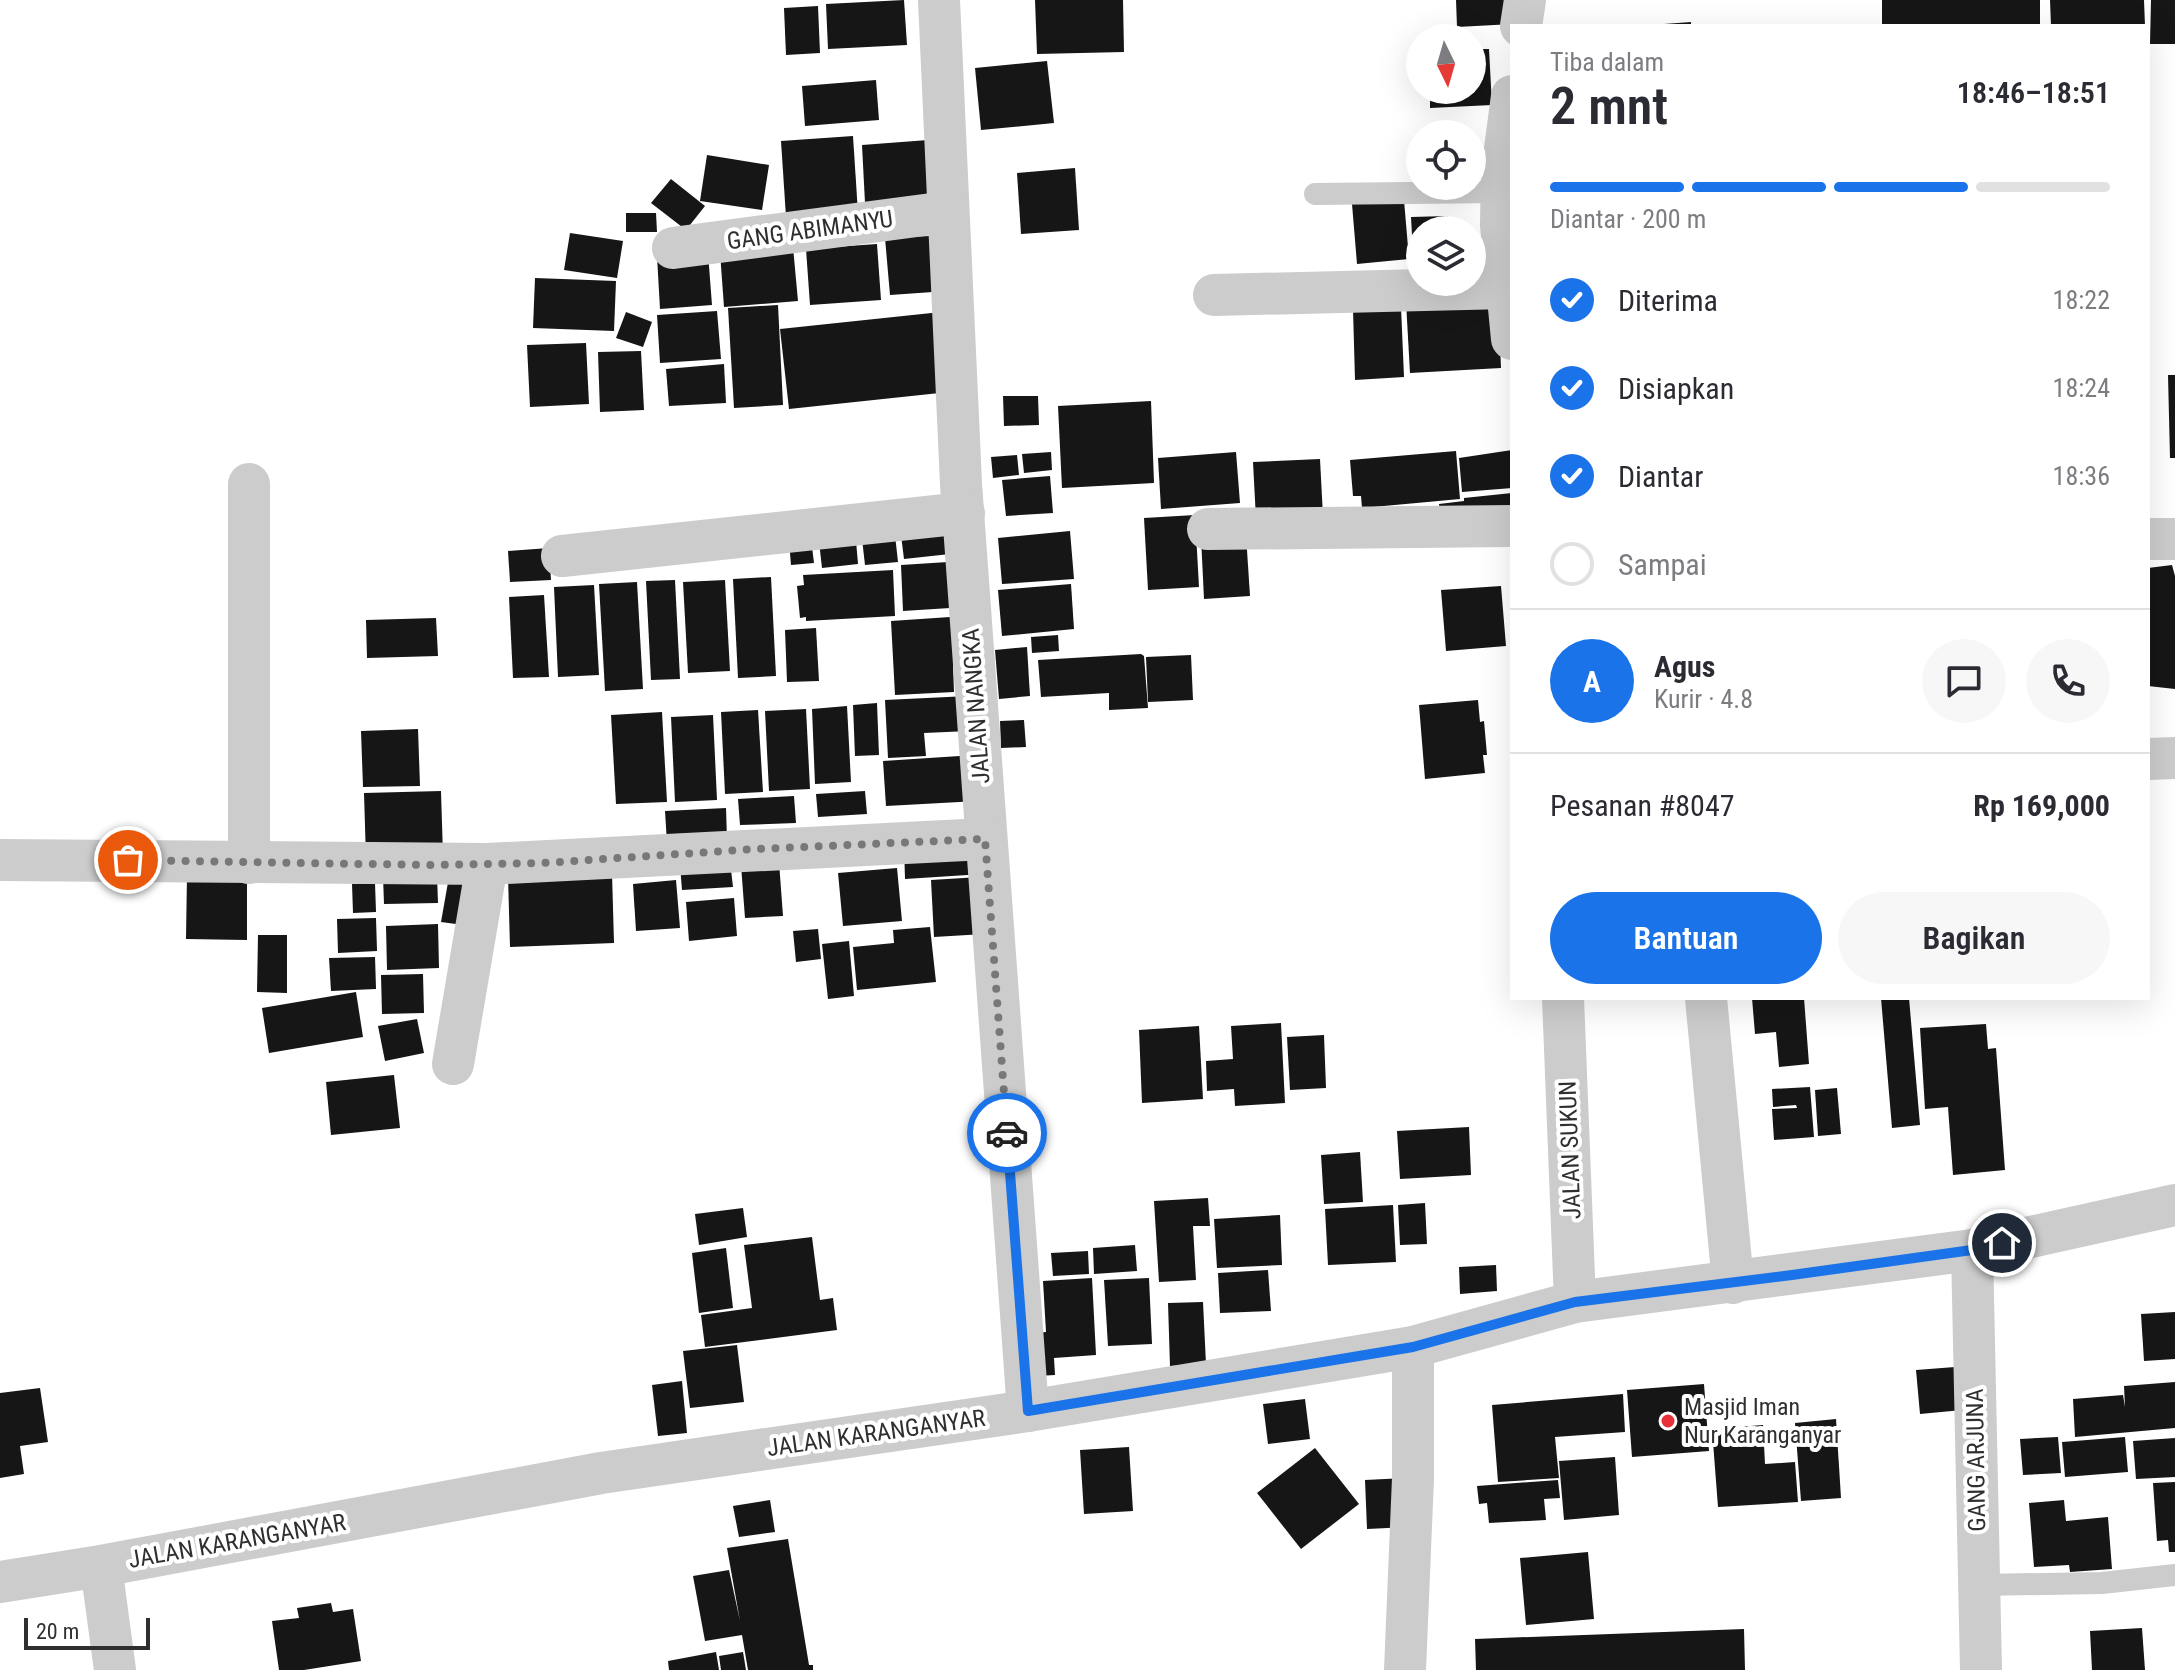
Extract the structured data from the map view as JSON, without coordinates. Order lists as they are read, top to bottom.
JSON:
{
  "streets": {
    "street": [
      "GANG ABIMANYU",
      "JALAN NANGKA",
      "JALAN SUKUN",
      "JALAN KARANGANYAR",
      "GANG ARJUNA"
    ]
  },
  "crossings": [
    ["GANG ABIMANYU", "JALAN NANGKA"],
    ["JALAN NANGKA", "JALAN KARANGANYAR"],
    ["JALAN SUKUN", "JALAN KARANGANYAR"],
    ["JALAN KARANGANYAR", "GANG ARJUNA"]
  ],
  "places": ["Masjid Iman Nur Karanganyar"],
  "scale_bar": "20 m",
  "north": "bottom",
  "page": {
    "heading": ["2 mnt", "Tiba dalam", "18:46–18:51"],
    "panel": [
      "Agus",
      "Kurir · 4.8",
      "Pesanan #8047",
      "Rp 169,000"
    ],
    "bar": "Diantar · 200 m",
    "list": [
      ["Diterima", "18:22"],
      ["Disiapkan", "18:24"],
      ["Diantar", "18:36"],
      "Sampai"
    ],
    "round": "A",
    "buttons": ["Bantuan", "Bagikan"],
    "scale": "20 m"
  }
}
